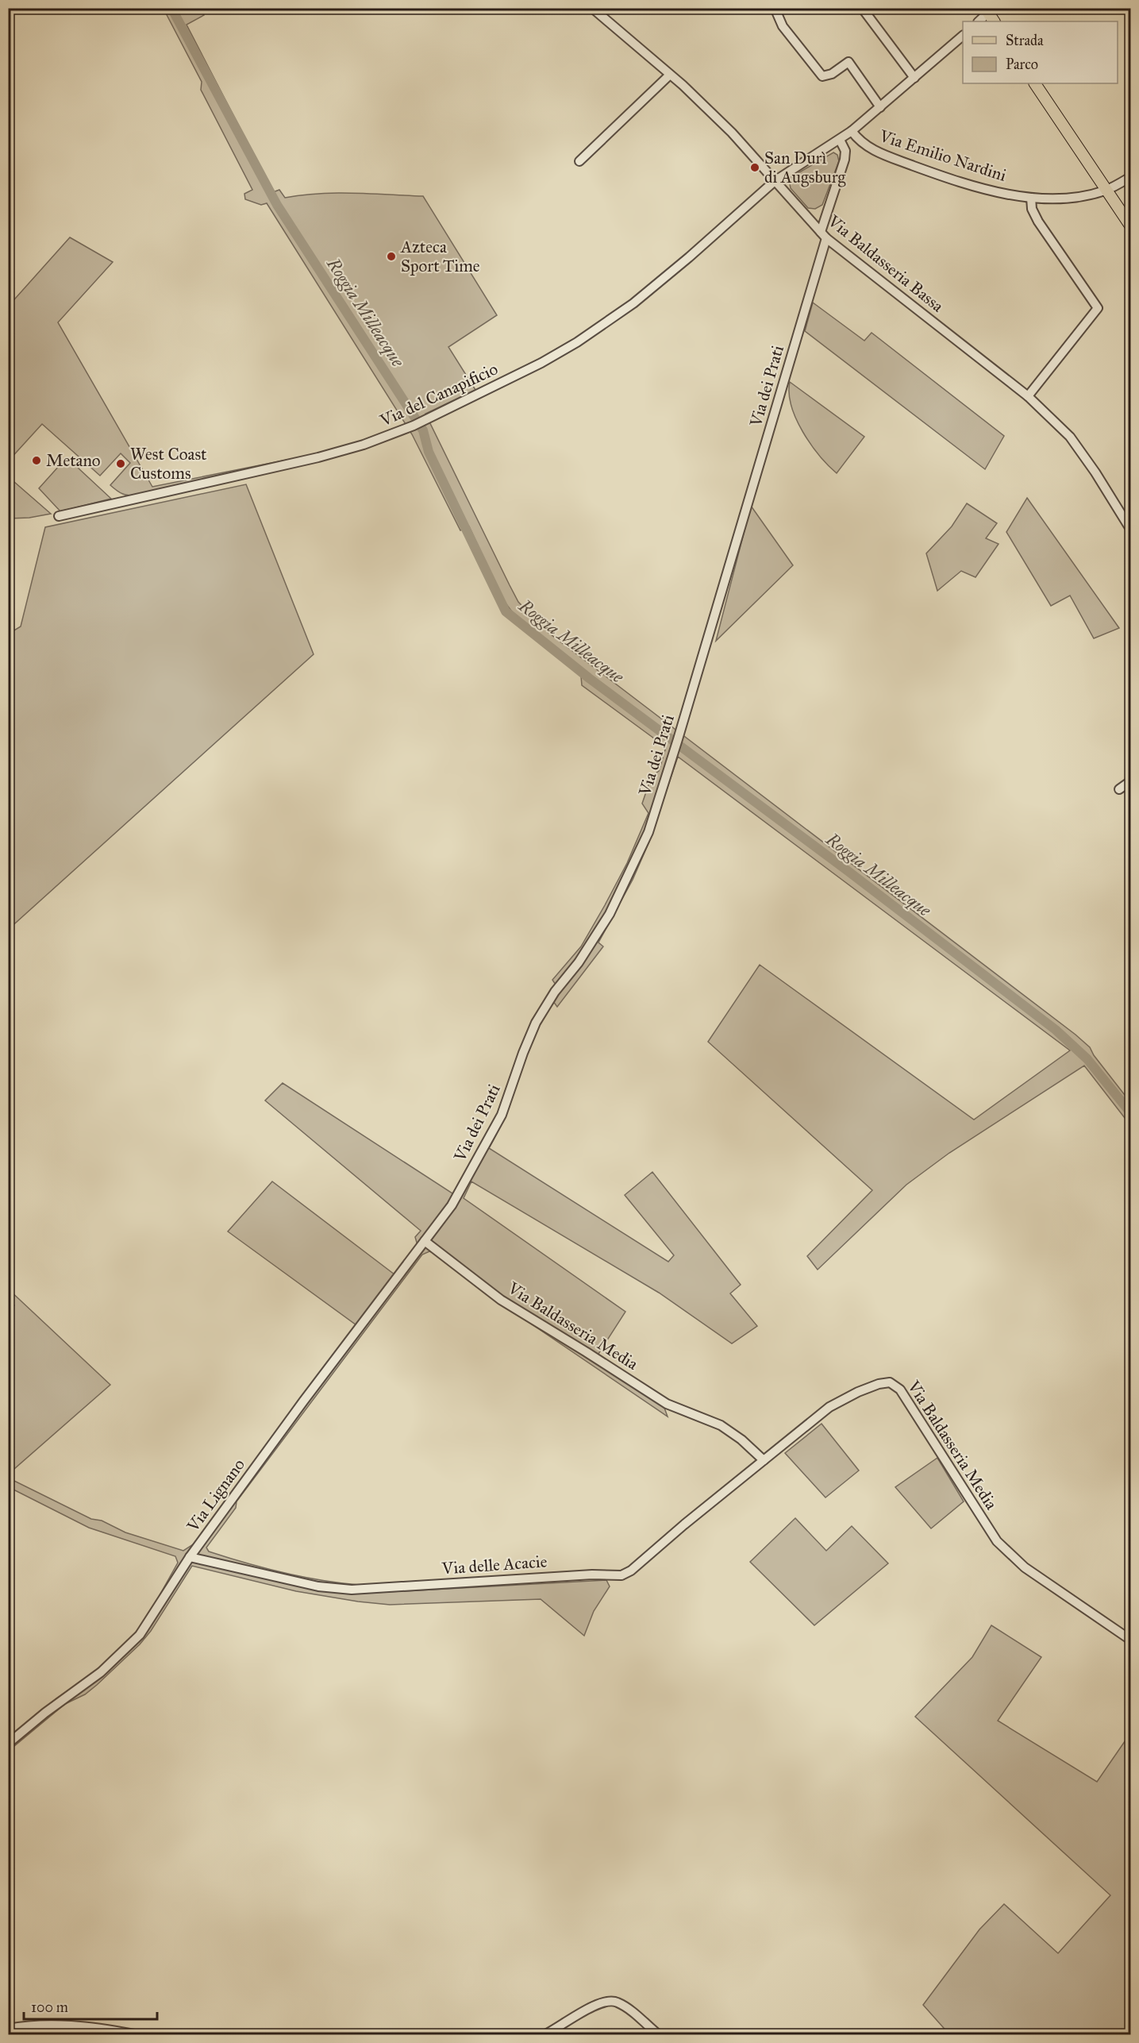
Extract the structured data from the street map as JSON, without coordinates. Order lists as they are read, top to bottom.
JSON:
{
  "streets": {
    "street": [
      "Via Emilio Nardini",
      "Via Baldasseria Bassa",
      "Via dei Prati",
      "Via del Canapificio",
      "Via Baldasseria Media",
      "Via Lignano",
      "Via delle Acacie"
    ]
  },
  "crossings": [
    ["Via Emilio Nardini", "Via del Canapificio"],
    ["Via Baldasseria Bassa", "Via dei Prati"],
    ["Via Baldasseria Bassa", "Via del Canapificio"],
    ["Via dei Prati", "Via del Canapificio"],
    ["Via dei Prati", "Via Baldasseria Media"],
    ["Via dei Prati", "Via Lignano"],
    ["Via Baldasseria Media", "Via Lignano"],
    ["Via Baldasseria Media", "Via delle Acacie"],
    ["Via Lignano", "Via delle Acacie"]
  ],
  "water": ["Roggia Milleacque"],
  "places": [
    "San Durì di Augsburg",
    "Azteca Sport Time",
    "Metano",
    "West Coast Customs"
  ],
  "legend": ["Strada", "Parco"],
  "scale_bar": "100 m"
}
